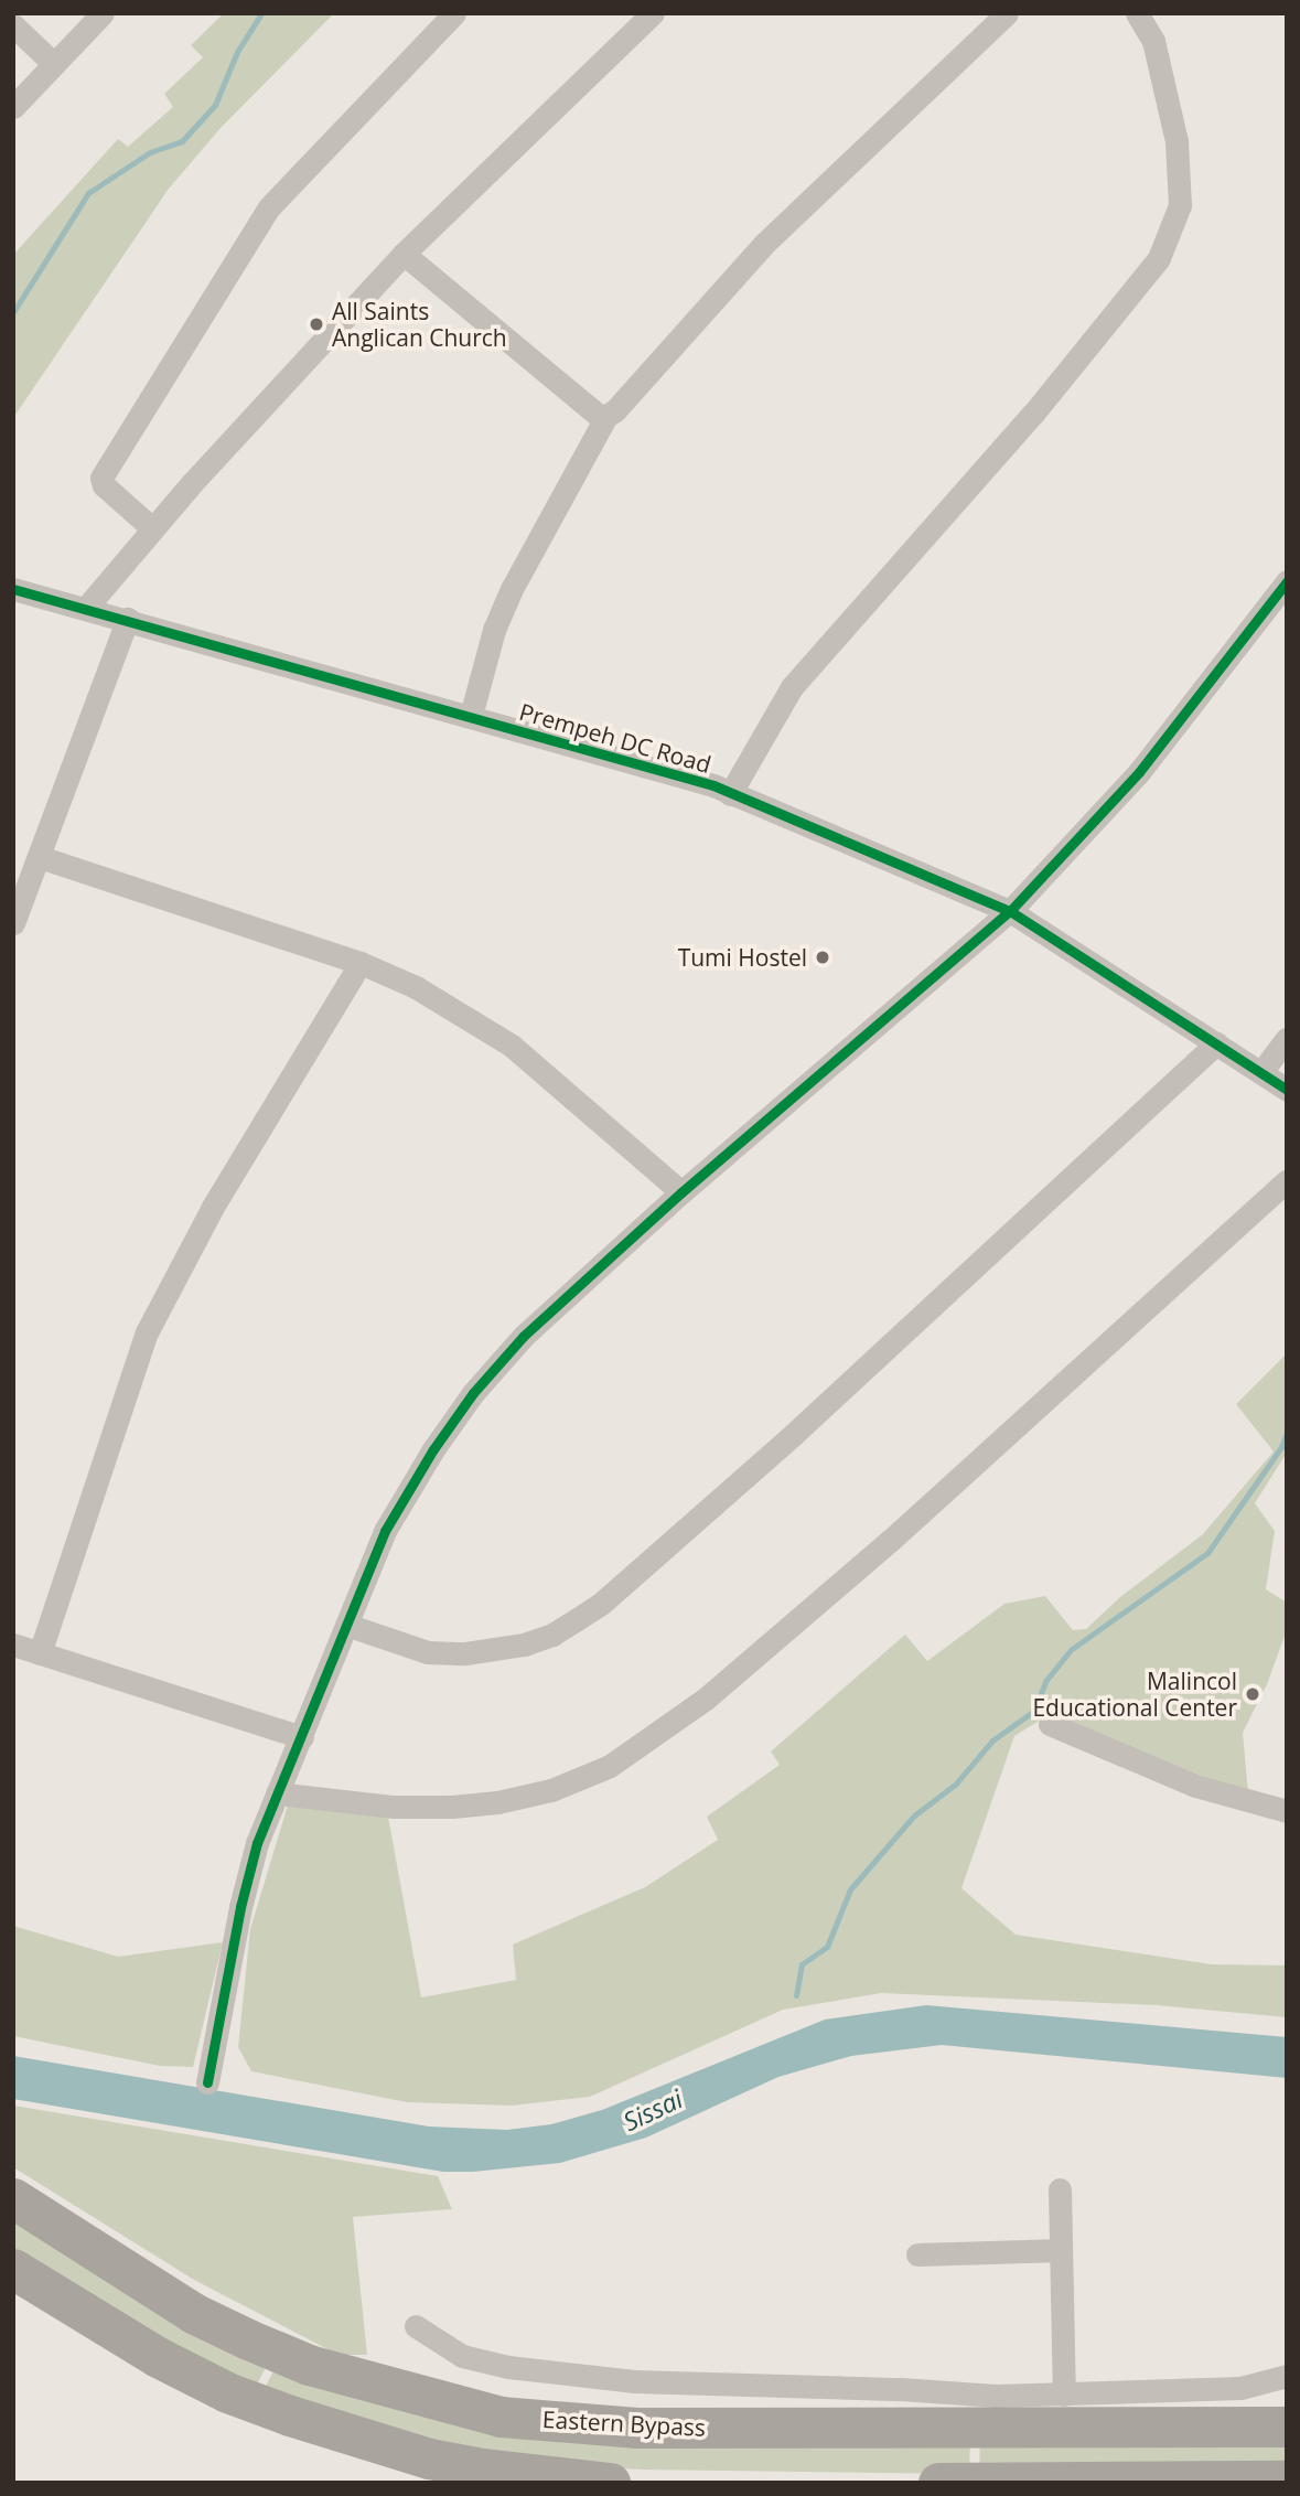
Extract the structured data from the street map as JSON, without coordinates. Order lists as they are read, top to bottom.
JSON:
{
  "streets": {
    "highway": ["Eastern Bypass"],
    "street": ["Prempeh DC Road"]
  },
  "water": ["Sissai"],
  "places": ["All Saints Anglican Church", "Tumi Hostel", "Malincol Educational Center"]
}
